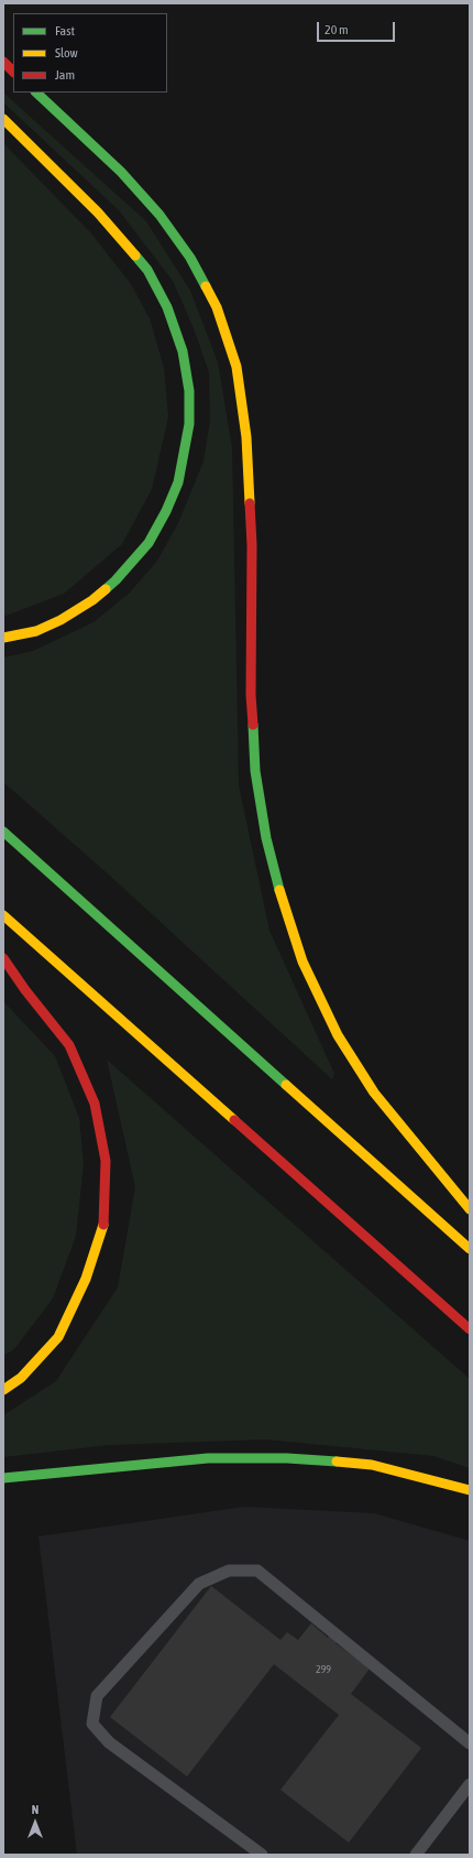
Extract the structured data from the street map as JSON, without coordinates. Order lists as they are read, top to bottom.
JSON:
{
  "house_numbers": ["299"],
  "legend": ["Fast", "Slow", "Jam"],
  "scale_bar": "20 m",
  "north": "top"
}
